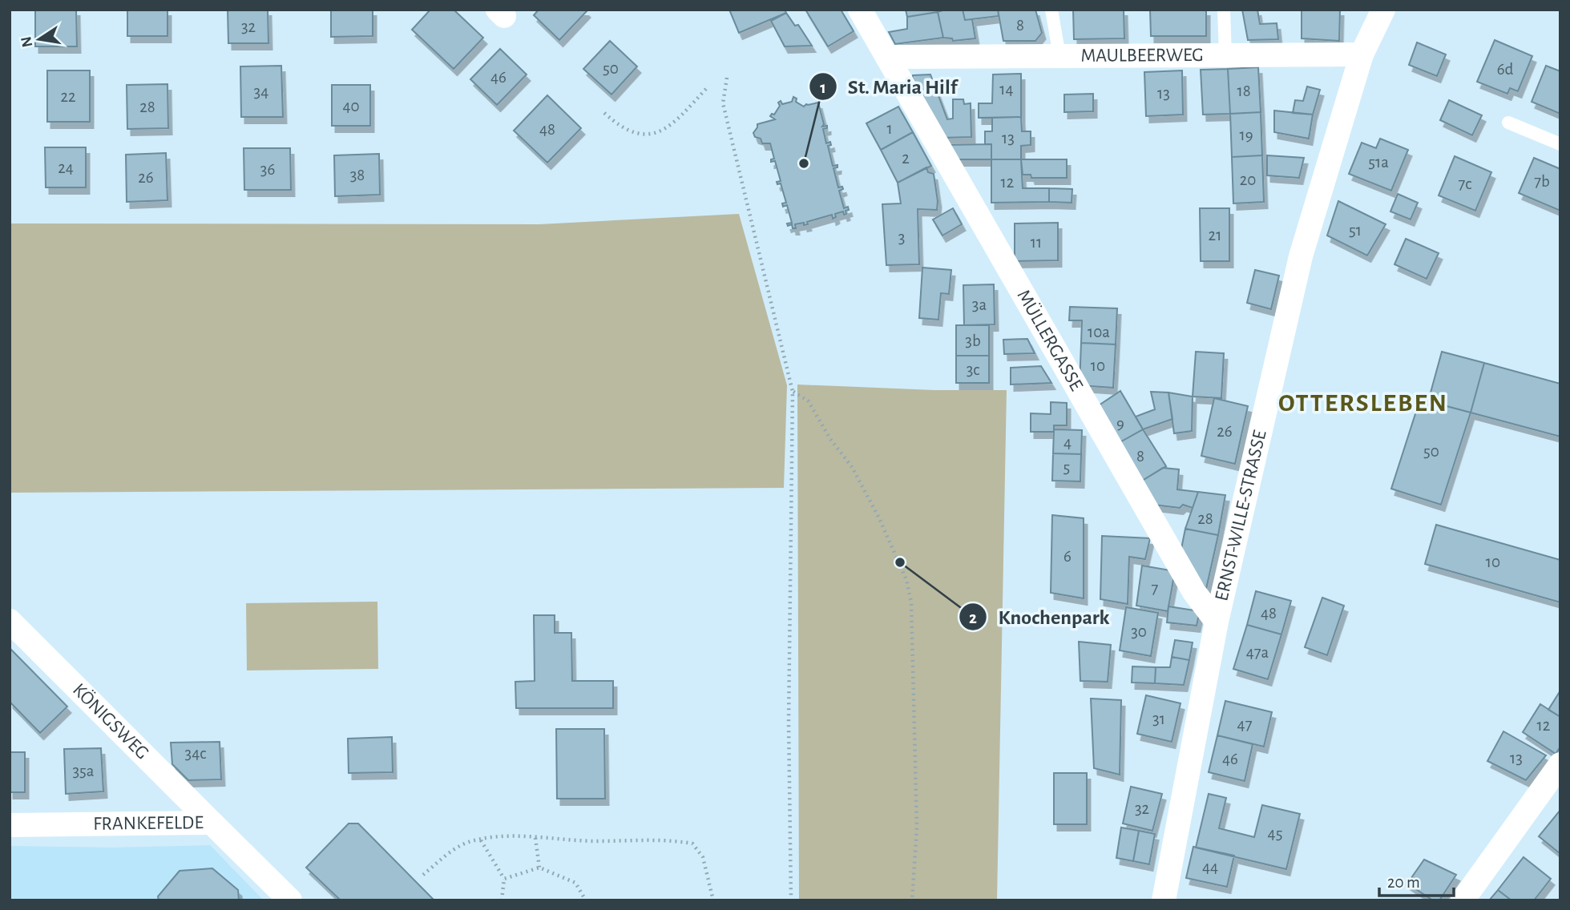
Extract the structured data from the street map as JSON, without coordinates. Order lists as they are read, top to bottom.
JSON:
{
  "streets": {
    "street": [
      "MAULBEERWEG",
      "MÜLLERGASSE",
      "ERNST-WILLE-STRASSE",
      "KÖNIGSWEG",
      "FRANKEFELDE"
    ]
  },
  "crossings": [
    ["MAULBEERWEG", "MÜLLERGASSE"],
    ["MAULBEERWEG", "ERNST-WILLE-STRASSE"],
    ["MÜLLERGASSE", "ERNST-WILLE-STRASSE"],
    ["KÖNIGSWEG", "FRANKEFELDE"]
  ],
  "districts": ["OTTERSLEBEN"],
  "places": ["St. Maria Hilf", "Knochenpark"],
  "house_numbers": [
    "8",
    "32",
    "50",
    "6d",
    "46",
    "14",
    "18",
    "34",
    "13",
    "22",
    "40",
    "28",
    "1",
    "48",
    "19",
    "13",
    "2",
    "51a",
    "24",
    "36",
    "38",
    "26",
    "20",
    "7b",
    "12",
    "7c",
    "51",
    "21",
    "3",
    "11",
    "3a",
    "10a",
    "3b",
    "10",
    "3c",
    "9",
    "26",
    "4",
    "50",
    "8",
    "5",
    "28",
    "6",
    "10",
    "7",
    "48",
    "30",
    "47a",
    "31",
    "47",
    "12",
    "34c",
    "13",
    "46",
    "35a",
    "32",
    "45",
    "44"
  ],
  "scale_bar": "20 m",
  "north": "left"
}
